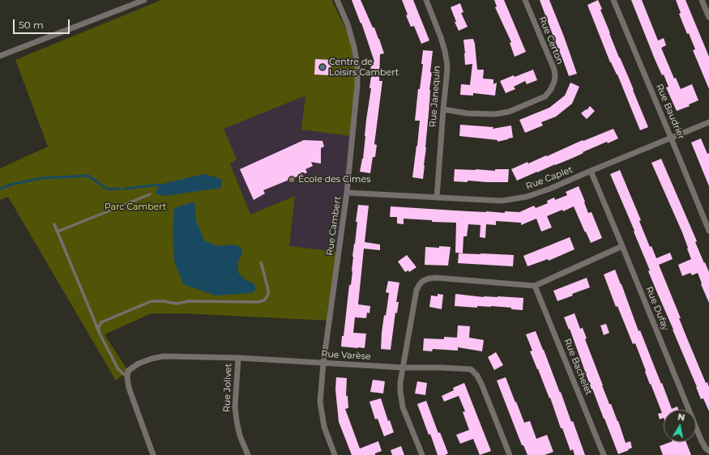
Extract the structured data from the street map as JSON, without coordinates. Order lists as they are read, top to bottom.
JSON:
{
  "streets": {
    "street": [
      "Rue Certon",
      "Rue Janequin",
      "Rue Baudrier",
      "Rue Caplet",
      "Rue Cambert",
      "Rue Dufay",
      "Rue Varèse",
      "Rue Bachelet",
      "Rue Jolivet"
    ]
  },
  "crossings": [
    ["Rue Certon", "Rue Janequin"],
    ["Rue Janequin", "Rue Caplet"],
    ["Rue Baudrier", "Rue Caplet"],
    ["Rue Caplet", "Rue Cambert"],
    ["Rue Caplet", "Rue Dufay"],
    ["Rue Cambert", "Rue Varèse"],
    ["Rue Varèse", "Rue Jolivet"]
  ],
  "parks": ["Parc Cambert"],
  "places": ["Centre de Loisirs Cambert", "École des Cimes"],
  "scale_bar": "50 m",
  "north": "top"
}
